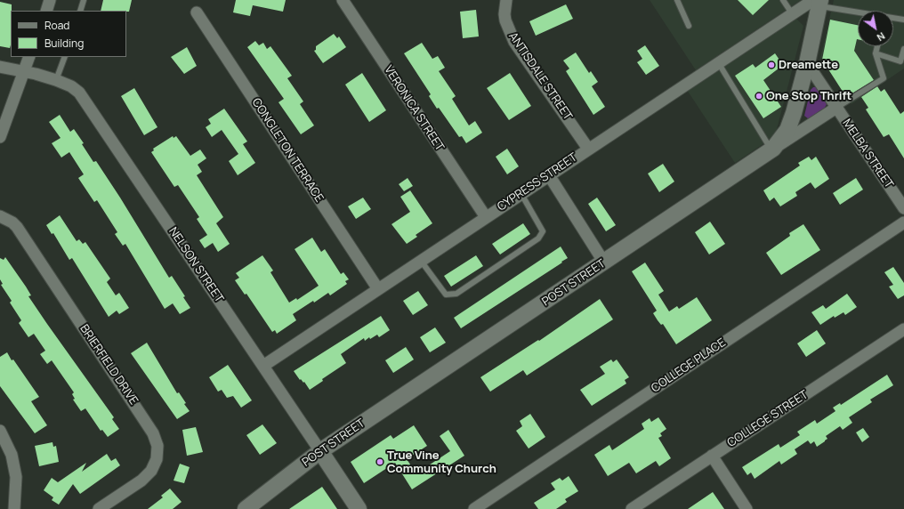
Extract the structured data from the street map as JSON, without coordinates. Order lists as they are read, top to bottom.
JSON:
{
  "streets": {
    "main road": ["NELSON STREET", "POST STREET"],
    "street": [
      "ANTISDALE STREET",
      "VERONICA STREET",
      "CONGLETON TERRACE",
      "MELBA STREET",
      "CYPRESS STREET",
      "BRIERFIELD DRIVE",
      "COLLEGE PLACE",
      "COLLEGE STREET"
    ]
  },
  "crossings": [
    ["ANTISDALE STREET", "CYPRESS STREET"],
    ["VERONICA STREET", "CYPRESS STREET"],
    ["CONGLETON TERRACE", "CYPRESS STREET"],
    ["MELBA STREET", "POST STREET"],
    ["CYPRESS STREET", "NELSON STREET"],
    ["CYPRESS STREET", "POST STREET"],
    ["NELSON STREET", "POST STREET"]
  ],
  "places": ["Dreamette", "One Stop Thrift", "True Vine Community Church"],
  "legend": ["Road", "Building"],
  "north": "bottom right"
}
